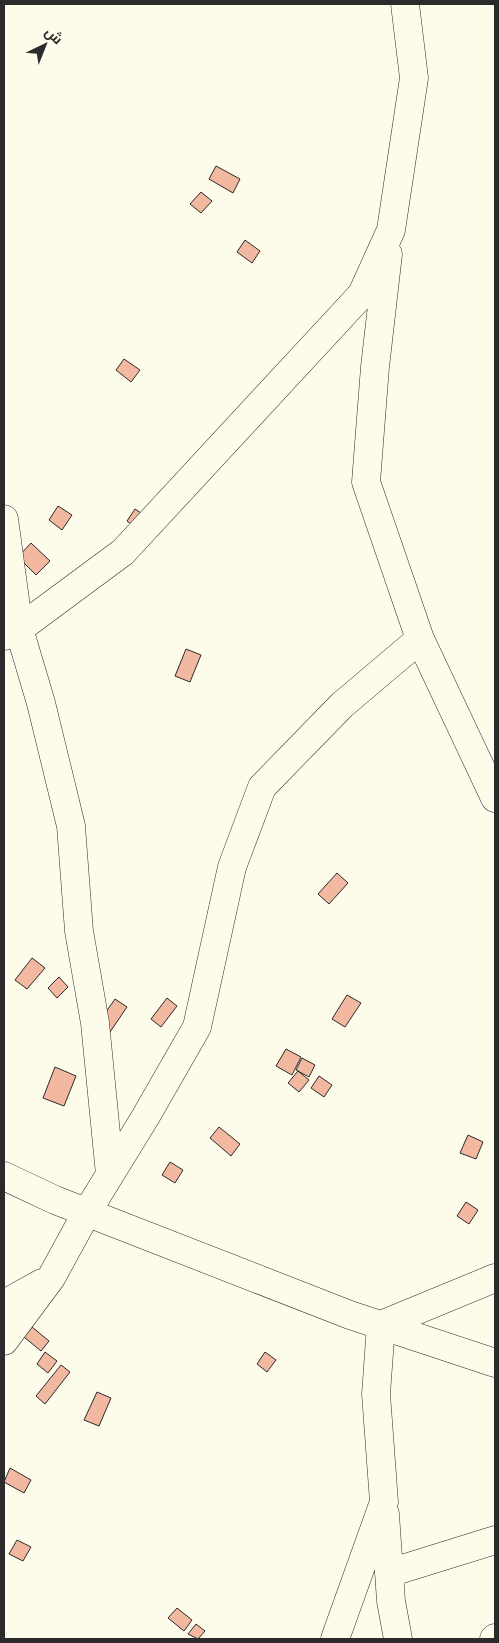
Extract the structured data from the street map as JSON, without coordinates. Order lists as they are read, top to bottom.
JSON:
{
  "north": "top right"
}
